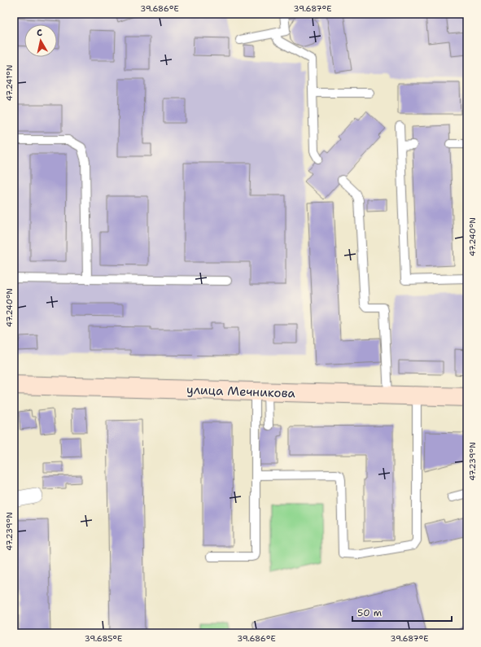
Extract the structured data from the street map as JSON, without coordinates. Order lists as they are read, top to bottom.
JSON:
{
  "streets": {
    "main road": ["улица Мечникова"]
  },
  "scale_bar": "50 m",
  "north": "top",
  "coordinates": [
    "39.686°E",
    "39.687°E",
    "47.241°N",
    "47.240°N",
    "47.239°N",
    "39.685°E"
  ]
}
